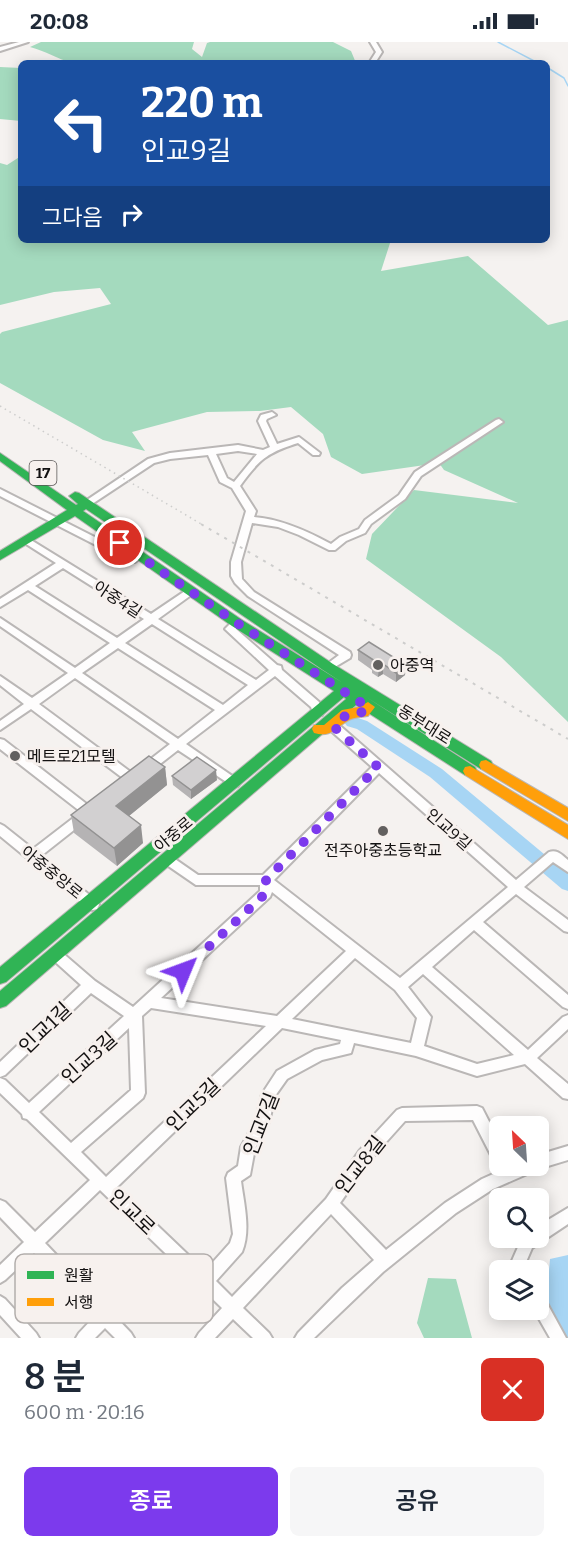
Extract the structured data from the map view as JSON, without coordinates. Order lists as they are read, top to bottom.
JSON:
{
  "streets": {
    "main road": ["17", "동부대로", "아중로"],
    "street": [
      "아중4길",
      "인교9길",
      "아중중앙로",
      "인교1길",
      "인교3길",
      "인교5길",
      "인교7길",
      "인교8길",
      "인교로"
    ]
  },
  "crossings": [
    ["아중4길", "동부대로"],
    ["동부대로", "아중로"],
    ["인교9길", "인교3길"],
    ["아중로", "아중중앙로"],
    ["인교3길", "인교로"],
    ["인교5길", "인교로"],
    ["인교8길", "인교로"]
  ],
  "places": ["아중역", "메트로21모텔", "전주아중초등학교"],
  "legend": ["원활", "서행"],
  "north": "top left",
  "page": {
    "status": "20:08",
    "turn": ["220 m", "인교9길"],
    "then": "그다음",
    "heading": ["8 분", "600 m · 20:16"],
    "buttons": ["종료", "공유"]
  }
}
